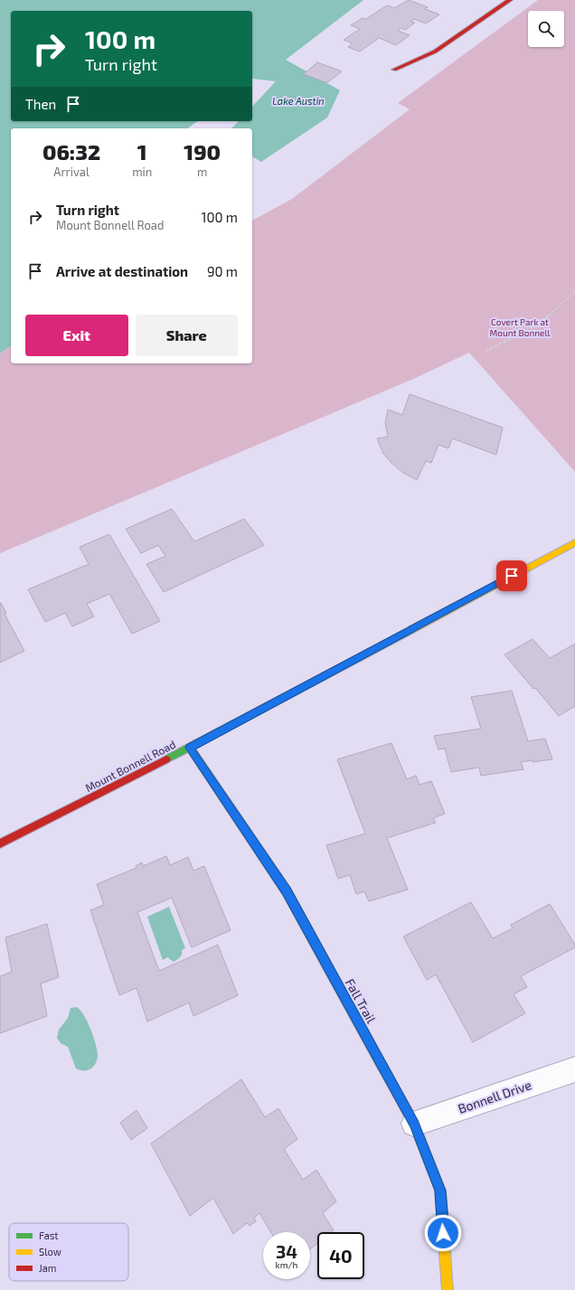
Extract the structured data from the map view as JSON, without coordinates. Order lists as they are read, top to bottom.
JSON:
{
  "streets": {
    "street": ["Mount Bonnell Road", "Fall Trail", "Bonnell Drive"]
  },
  "crossings": [
    ["Mount Bonnell Road", "Fall Trail"],
    ["Fall Trail", "Bonnell Drive"]
  ],
  "water": ["Lake Austin"],
  "parks": ["Covert Park at Mount Bonnell"],
  "legend": ["Fast", "Slow", "Jam"],
  "page": {
    "turn": ["100 m", "Turn right"],
    "then": "Then",
    "eta": [
      "06:32",
      "Arrival",
      "1",
      "min",
      "190",
      "m"
    ],
    "list": [
      {
        "name": "Turn right",
        "note": "Mount Bonnell Road",
        "value": "100 m"
      },
      {
        "name": "Arrive at destination",
        "value": "90 m"
      }
    ],
    "buttons": ["Exit", "Share"],
    "speed": "34 km/h",
    "limit": "40"
  }
}
